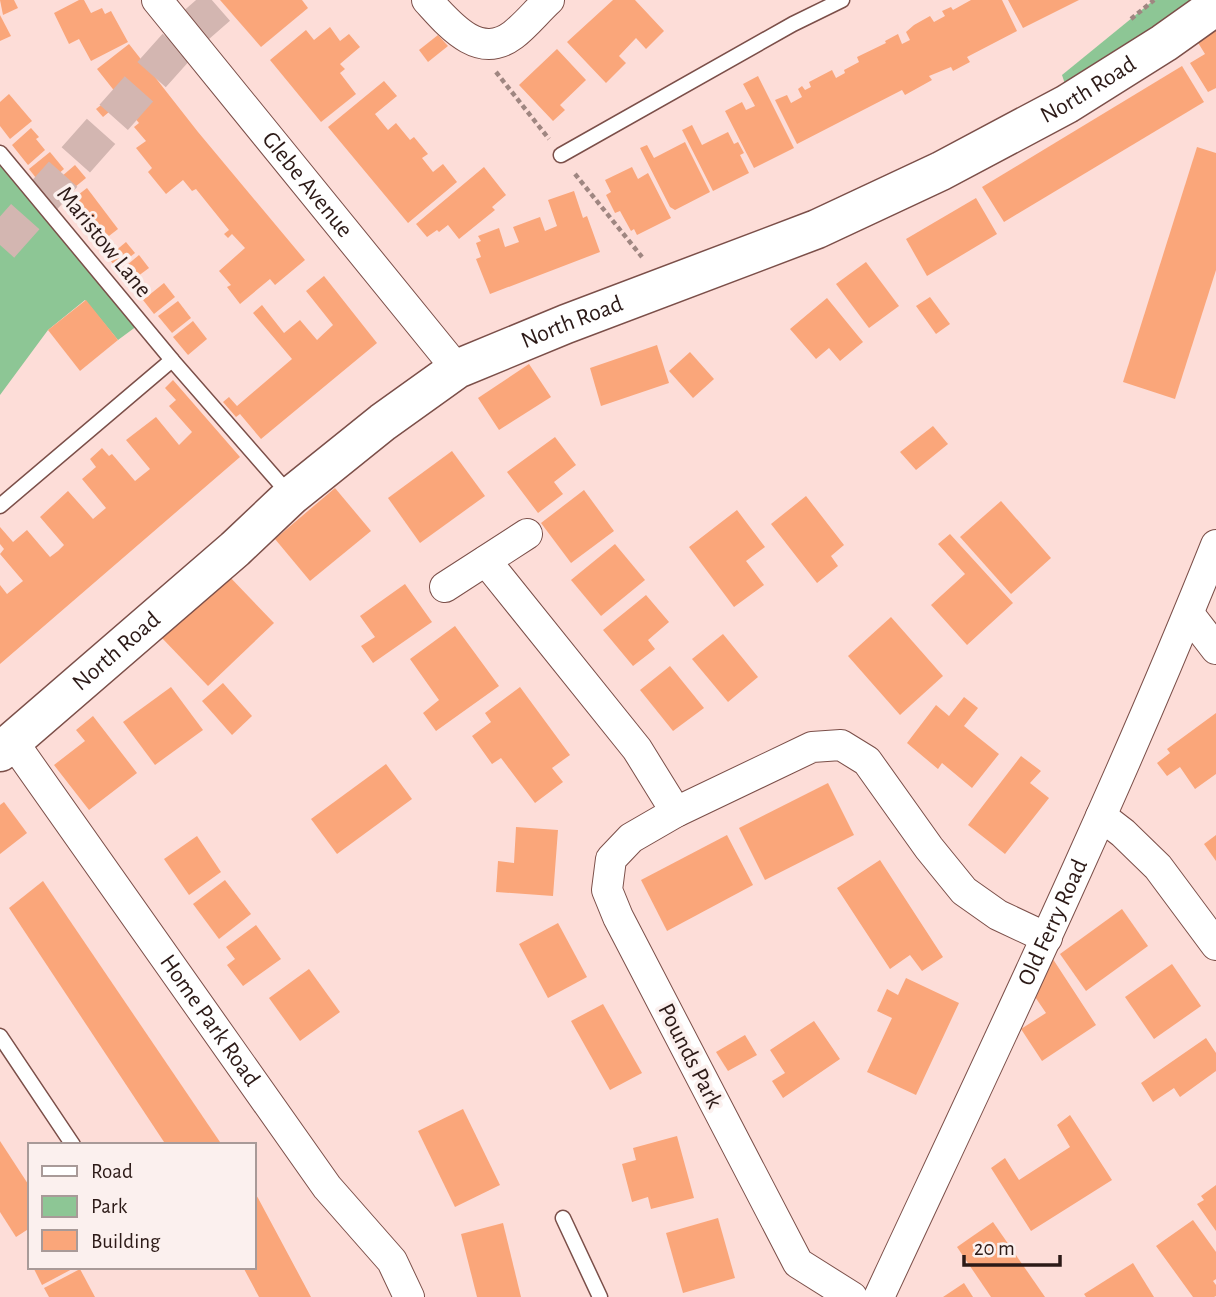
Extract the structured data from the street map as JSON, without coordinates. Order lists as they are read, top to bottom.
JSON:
{
  "streets": {
    "main road": ["North Road"],
    "street": [
      "Glebe Avenue",
      "Old Ferry Road",
      "Home Park Road",
      "Pounds Park"
    ],
    "lane": ["Maristow Lane"]
  },
  "crossings": [
    ["North Road", "Glebe Avenue"],
    ["North Road", "Maristow Lane"],
    ["North Road", "Home Park Road"],
    ["Old Ferry Road", "Pounds Park"]
  ],
  "legend": ["Road", "Park", "Building"],
  "scale_bar": "20 m"
}
